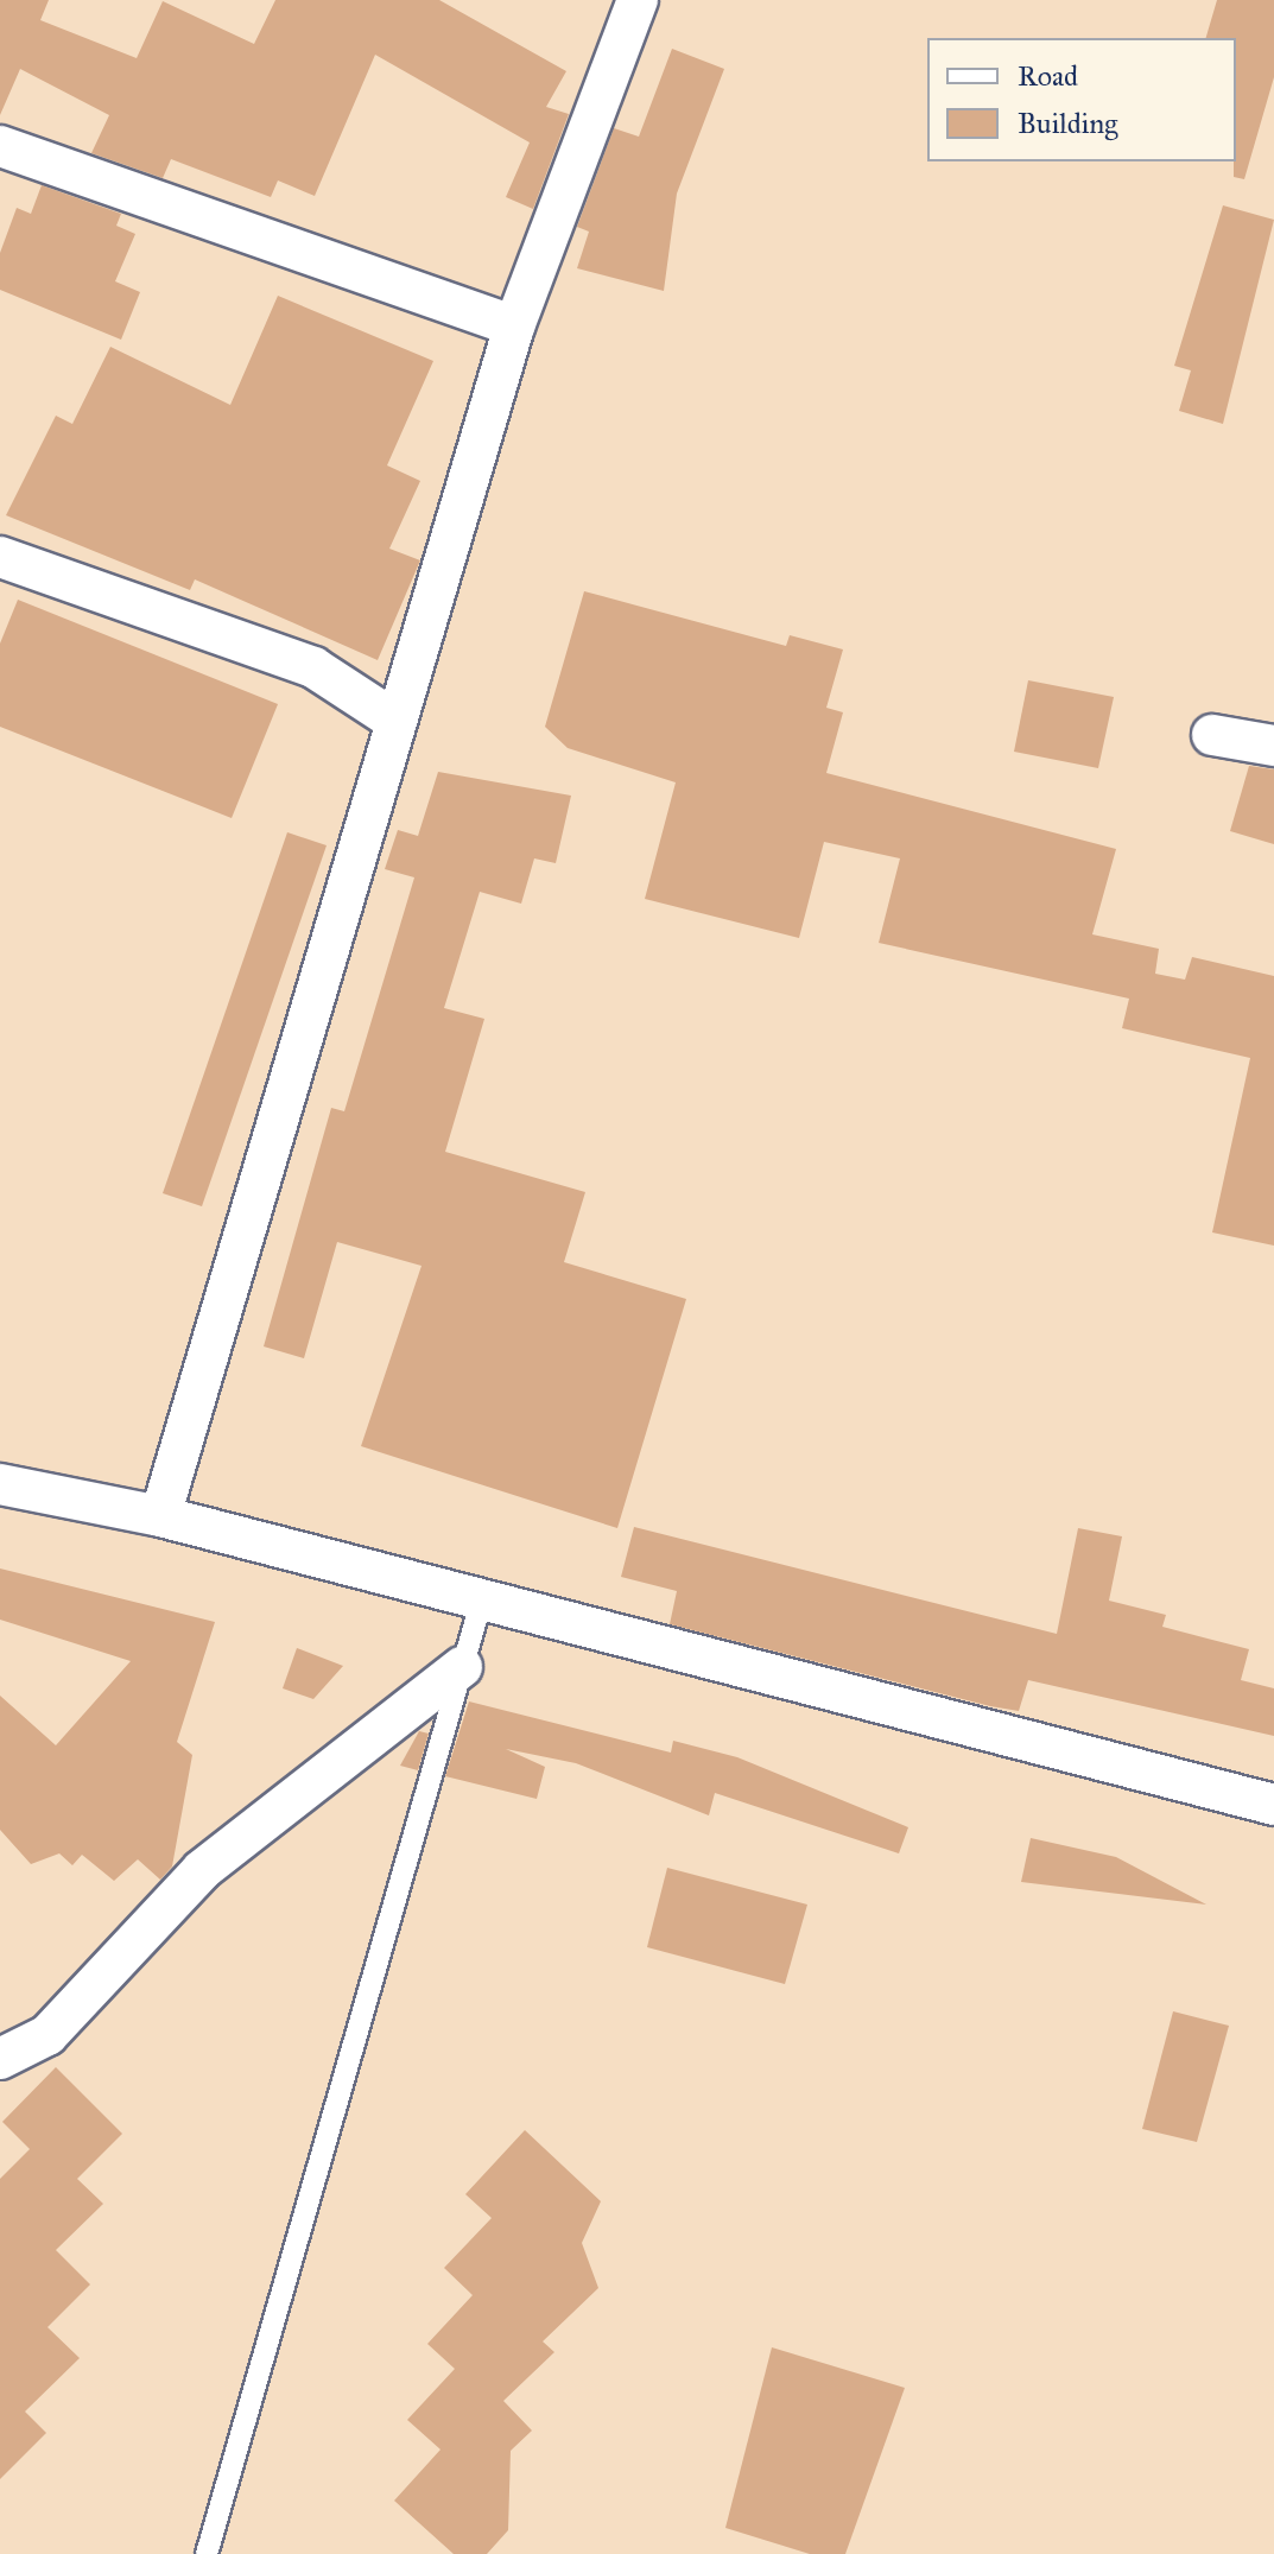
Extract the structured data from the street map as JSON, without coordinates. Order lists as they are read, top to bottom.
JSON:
{
  "legend": ["Road", "Building"]
}
